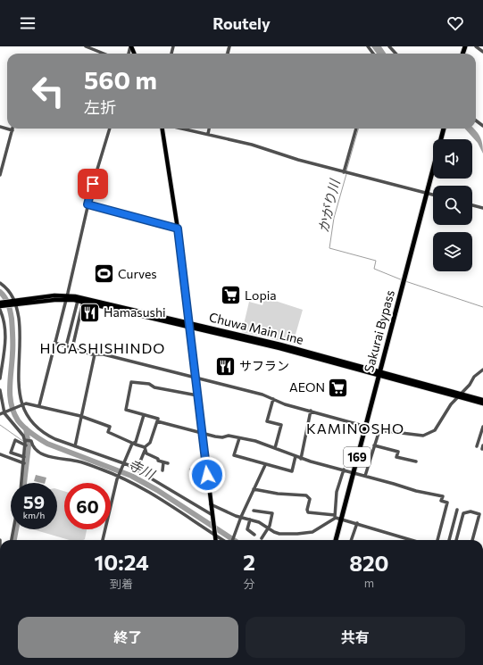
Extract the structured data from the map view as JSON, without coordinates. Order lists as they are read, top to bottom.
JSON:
{
  "streets": {
    "highway": ["Sakurai Bypass", "169"],
    "main road": ["Chuwa Main Line"]
  },
  "crossings": [
    ["Chuwa Main Line", "Sakurai Bypass"]
  ],
  "districts": ["HIGASHISHINDO", "KAMINOSHO"],
  "water": ["かがり川", "寺川"],
  "places": {
    "sports": ["Curves"],
    "supermarket": ["Lopia", "AEON"],
    "restaurant": ["Hamasushi", "サフラン"]
  },
  "page": {
    "header": "Routely",
    "turn": ["560 m", "左折"],
    "speed": "59 km/h",
    "limit": "60",
    "eta": [
      "10:24",
      "到着",
      "2",
      "分",
      "820",
      "m"
    ],
    "buttons": ["終了", "共有"]
  }
}
